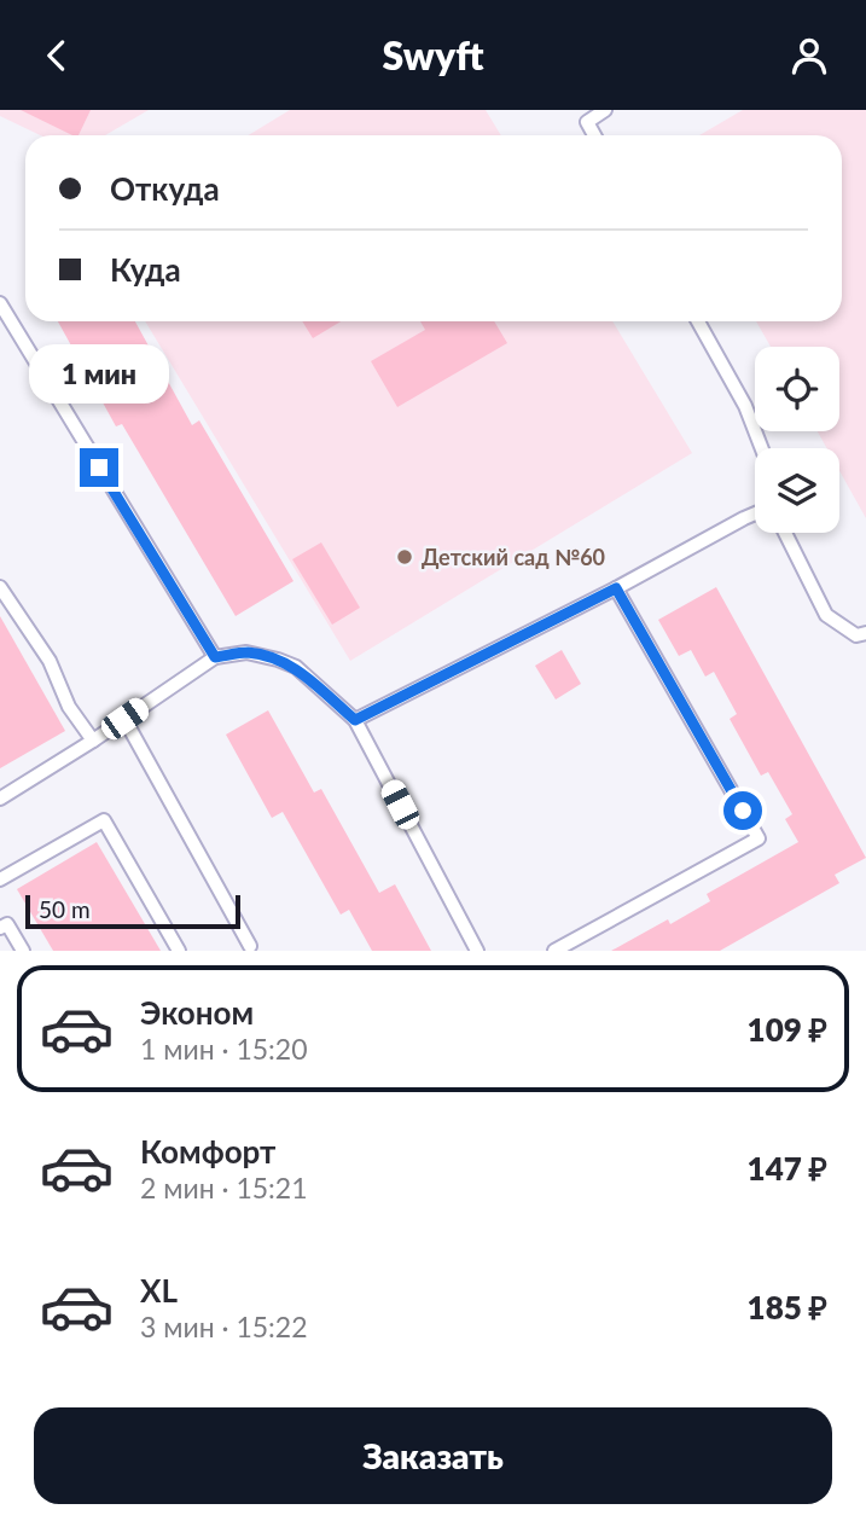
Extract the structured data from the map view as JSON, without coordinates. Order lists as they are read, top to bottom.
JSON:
{
  "places": ["Детский сад №60"],
  "scale_bar": "50 m",
  "page": {
    "header": "Swyft",
    "banner": ["Откуда", "Куда"],
    "bubble": "1 мин",
    "scale": "50 m",
    "list": [
      {
        "name": "Эконом",
        "note": "1 мин · 15:20",
        "value": "109 ₽"
      },
      {
        "name": "Комфорт",
        "note": "2 мин · 15:21",
        "value": "147 ₽"
      },
      {
        "name": "XL",
        "note": "3 мин · 15:22",
        "value": "185 ₽"
      }
    ],
    "buttons": "Заказать"
  }
}
